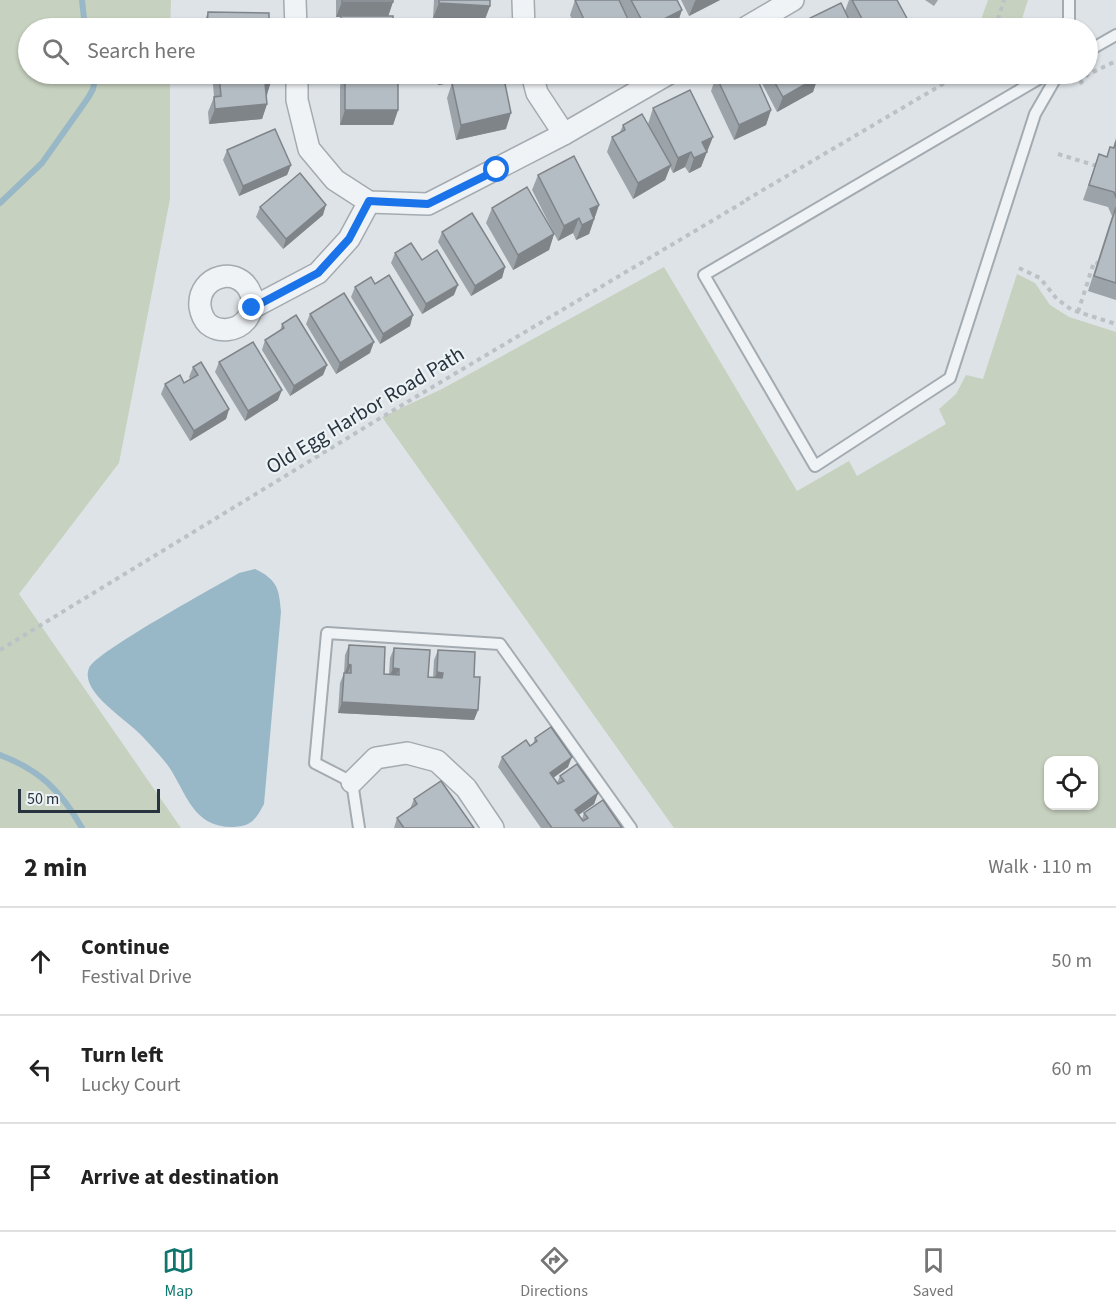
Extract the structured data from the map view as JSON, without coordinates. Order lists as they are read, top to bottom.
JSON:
{
  "streets": {
    "path": ["Old Egg Harbor Road Path"]
  },
  "scale_bar": "50 m",
  "page": {
    "search": "Search here",
    "scale": "50 m",
    "heading": ["2 min", "Walk · 110 m"],
    "list": [
      ["Continue", "Festival Drive", "50 m"],
      ["Turn left", "Lucky Court", "60 m"],
      "Arrive at destination"
    ],
    "nav": ["Map", "Directions", "Saved"]
  }
}
